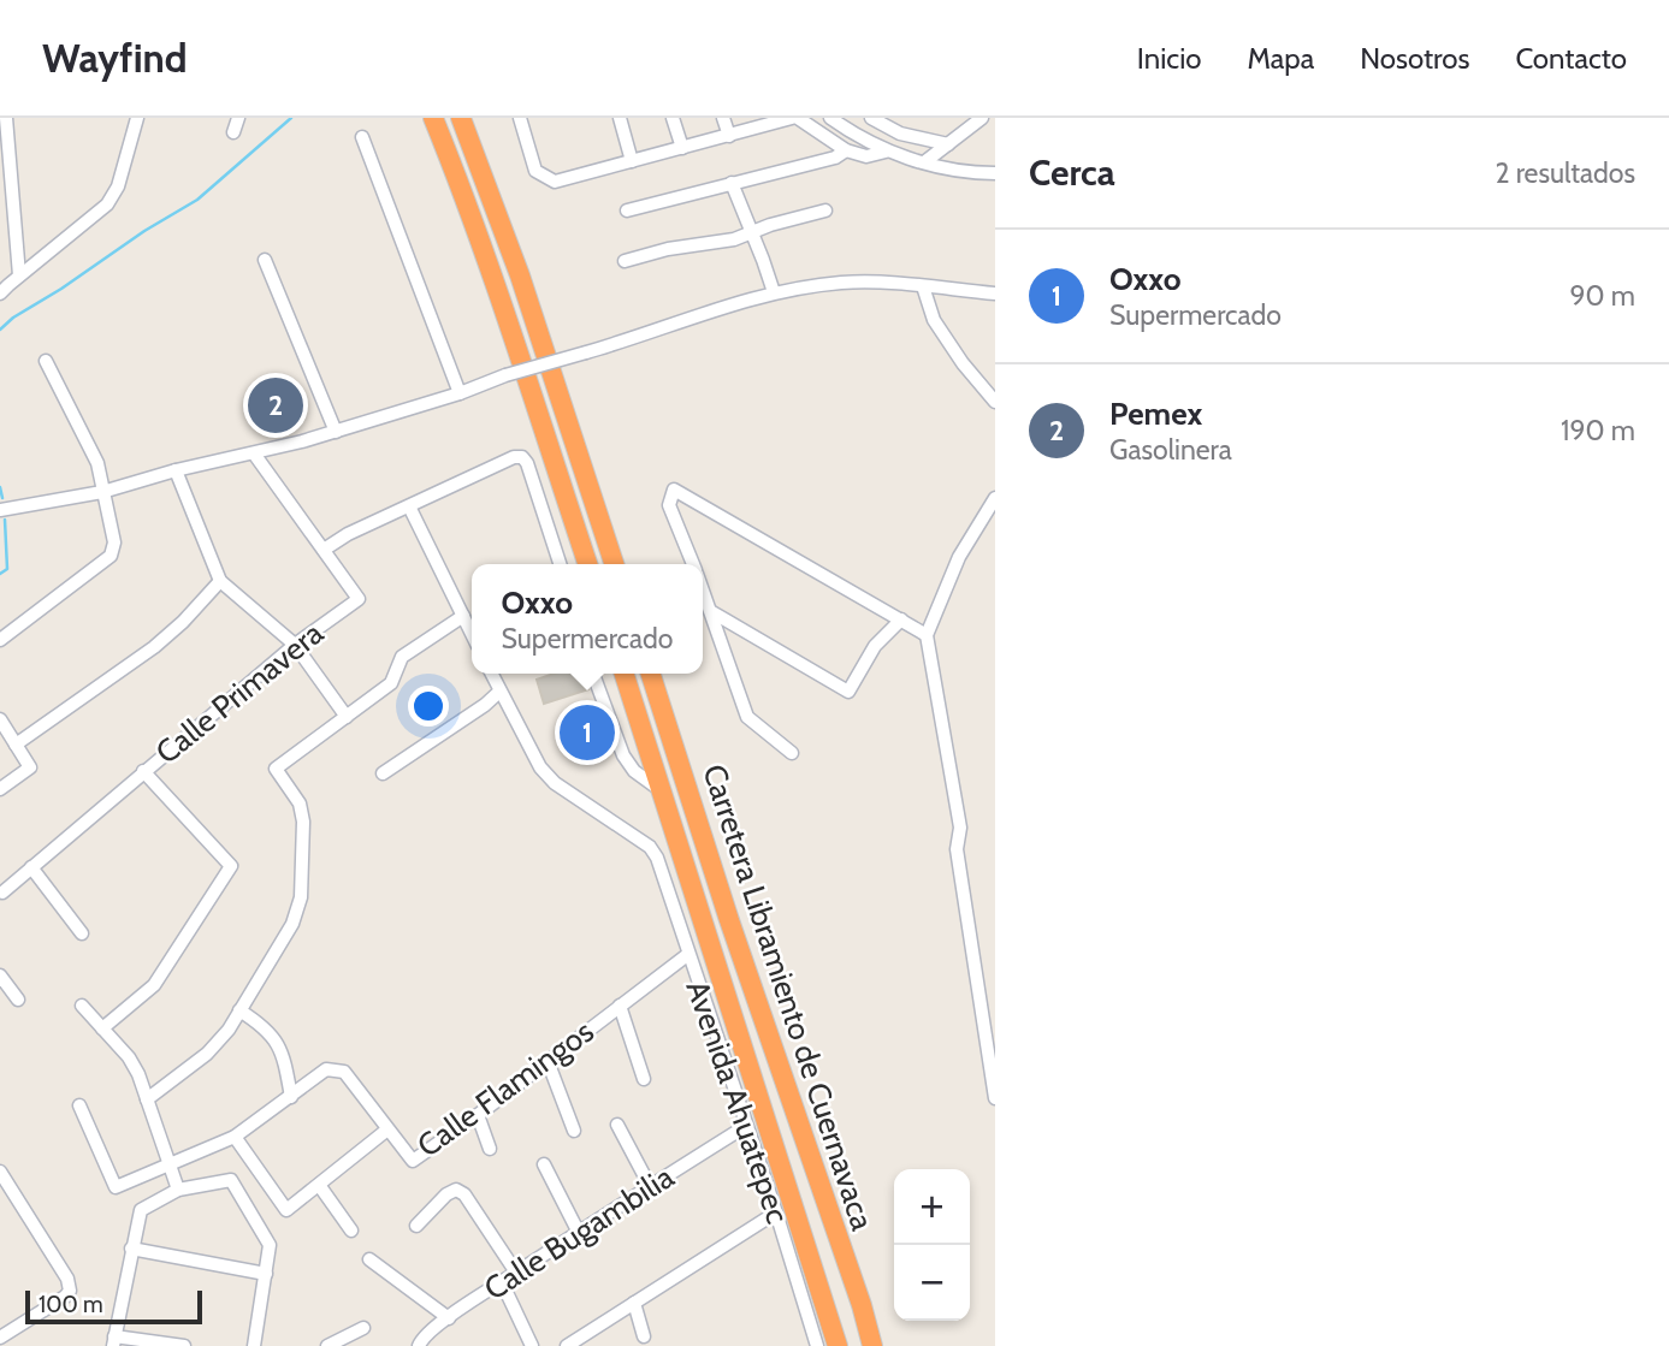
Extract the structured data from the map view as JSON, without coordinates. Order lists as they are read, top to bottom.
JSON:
{
  "streets": {
    "highway": ["Carretera Libramiento de Cuernavaca"],
    "street": [
      "Calle Primavera",
      "Calle Flamingos",
      "Avenida Ahuatepec",
      "Calle Bugambilia"
    ]
  },
  "crossings": [
    ["Calle Flamingos", "Avenida Ahuatepec"],
    ["Avenida Ahuatepec", "Calle Bugambilia"]
  ],
  "scale_bar": "100 m",
  "page": {
    "header": "Wayfind",
    "nav": [
      "Inicio",
      "Mapa",
      "Nosotros",
      "Contacto"
    ],
    "heading": ["Cerca", "2 resultados"],
    "list": [
      {
        "mark": "1",
        "name": "Oxxo",
        "note": "Supermercado",
        "value": "90 m"
      },
      {
        "mark": "2",
        "name": "Pemex",
        "note": "Gasolinera",
        "value": "190 m"
      }
    ],
    "pins": ["2", "1"],
    "popup": ["Oxxo", "Supermercado"],
    "map_buttons": ["+", "−"],
    "scale": "100 m"
  }
}
